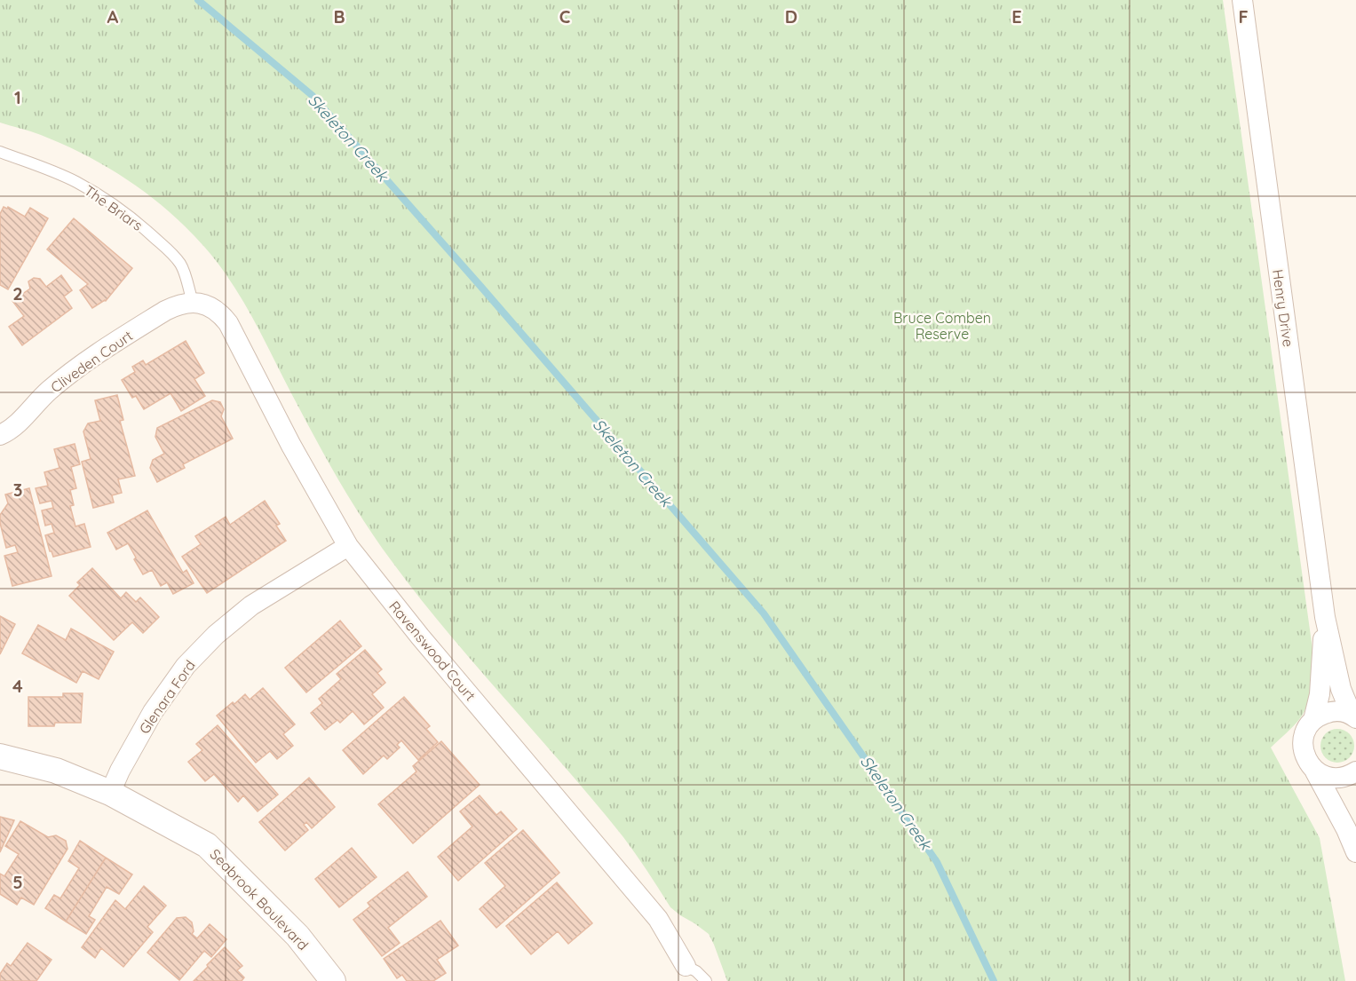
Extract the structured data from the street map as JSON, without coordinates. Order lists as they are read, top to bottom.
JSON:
{
  "streets": {
    "street": [
      "Henry Drive",
      "Cliveden Court",
      "Ravenswood Court",
      "Glenara Ford",
      "Seabrook Boulevard"
    ],
    "lane": ["The Briars"]
  },
  "crossings": [
    ["The Briars", "Cliveden Court"],
    ["The Briars", "Ravenswood Court"],
    ["Cliveden Court", "Ravenswood Court"],
    ["Ravenswood Court", "Glenara Ford"],
    ["Glenara Ford", "Seabrook Boulevard"]
  ],
  "water": ["Skeleton Creek"],
  "parks": ["Bruce Comben Reserve"],
  "grid": {
    "columns": [
      "A",
      "B",
      "C",
      "D",
      "E",
      "F"
    ],
    "rows": [
      "1",
      "2",
      "3",
      "4",
      "5"
    ]
  }
}
